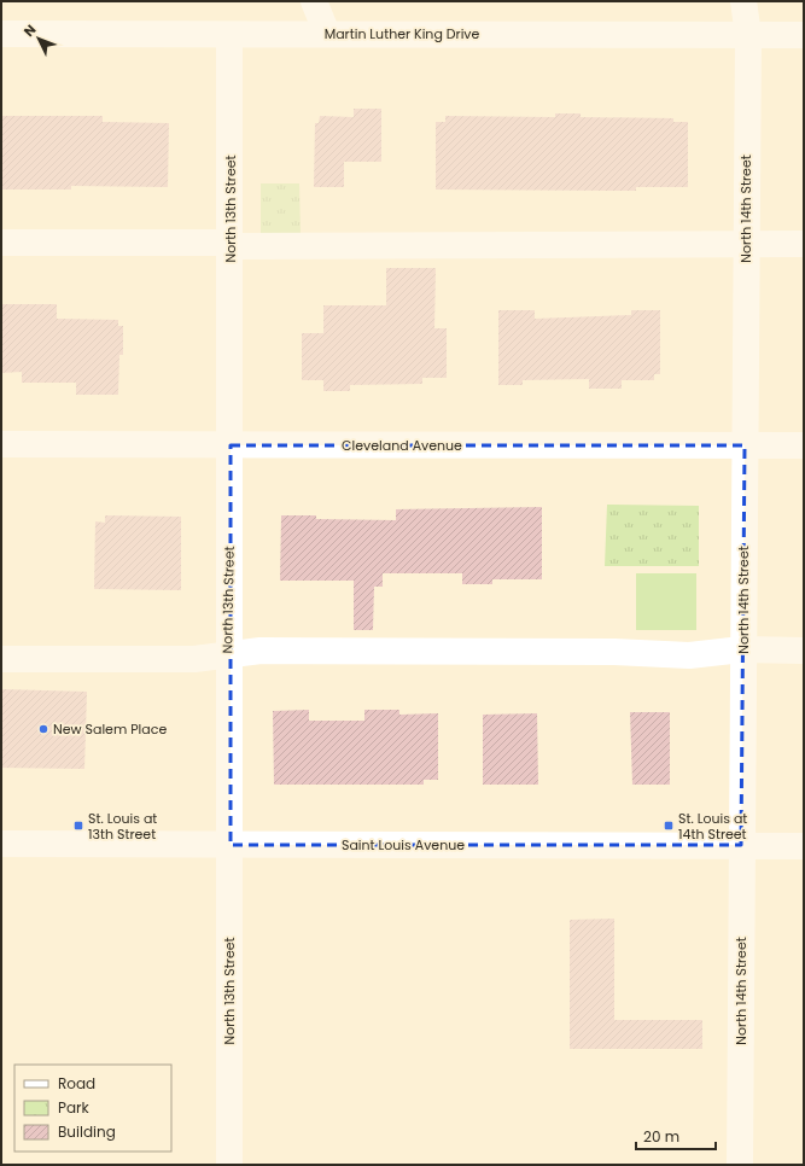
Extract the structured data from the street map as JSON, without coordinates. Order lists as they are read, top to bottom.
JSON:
{
  "streets": {
    "street": [
      "Martin Luther King Drive",
      "North 13th Street",
      "North 14th Street",
      "Cleveland Avenue",
      "Saint Louis Avenue"
    ]
  },
  "crossings": [
    ["Martin Luther King Drive", "North 13th Street"],
    ["Martin Luther King Drive", "North 14th Street"],
    ["North 13th Street", "Cleveland Avenue"],
    ["North 13th Street", "Saint Louis Avenue"],
    ["North 14th Street", "Cleveland Avenue"],
    ["North 14th Street", "Saint Louis Avenue"]
  ],
  "places": {
    "other": ["New Salem Place"],
    "transit": ["St. Louis at 13th Street", "St. Louis at 14th Street"]
  },
  "legend": ["Road", "Park", "Building"],
  "scale_bar": "20 m",
  "north": "top left"
}
